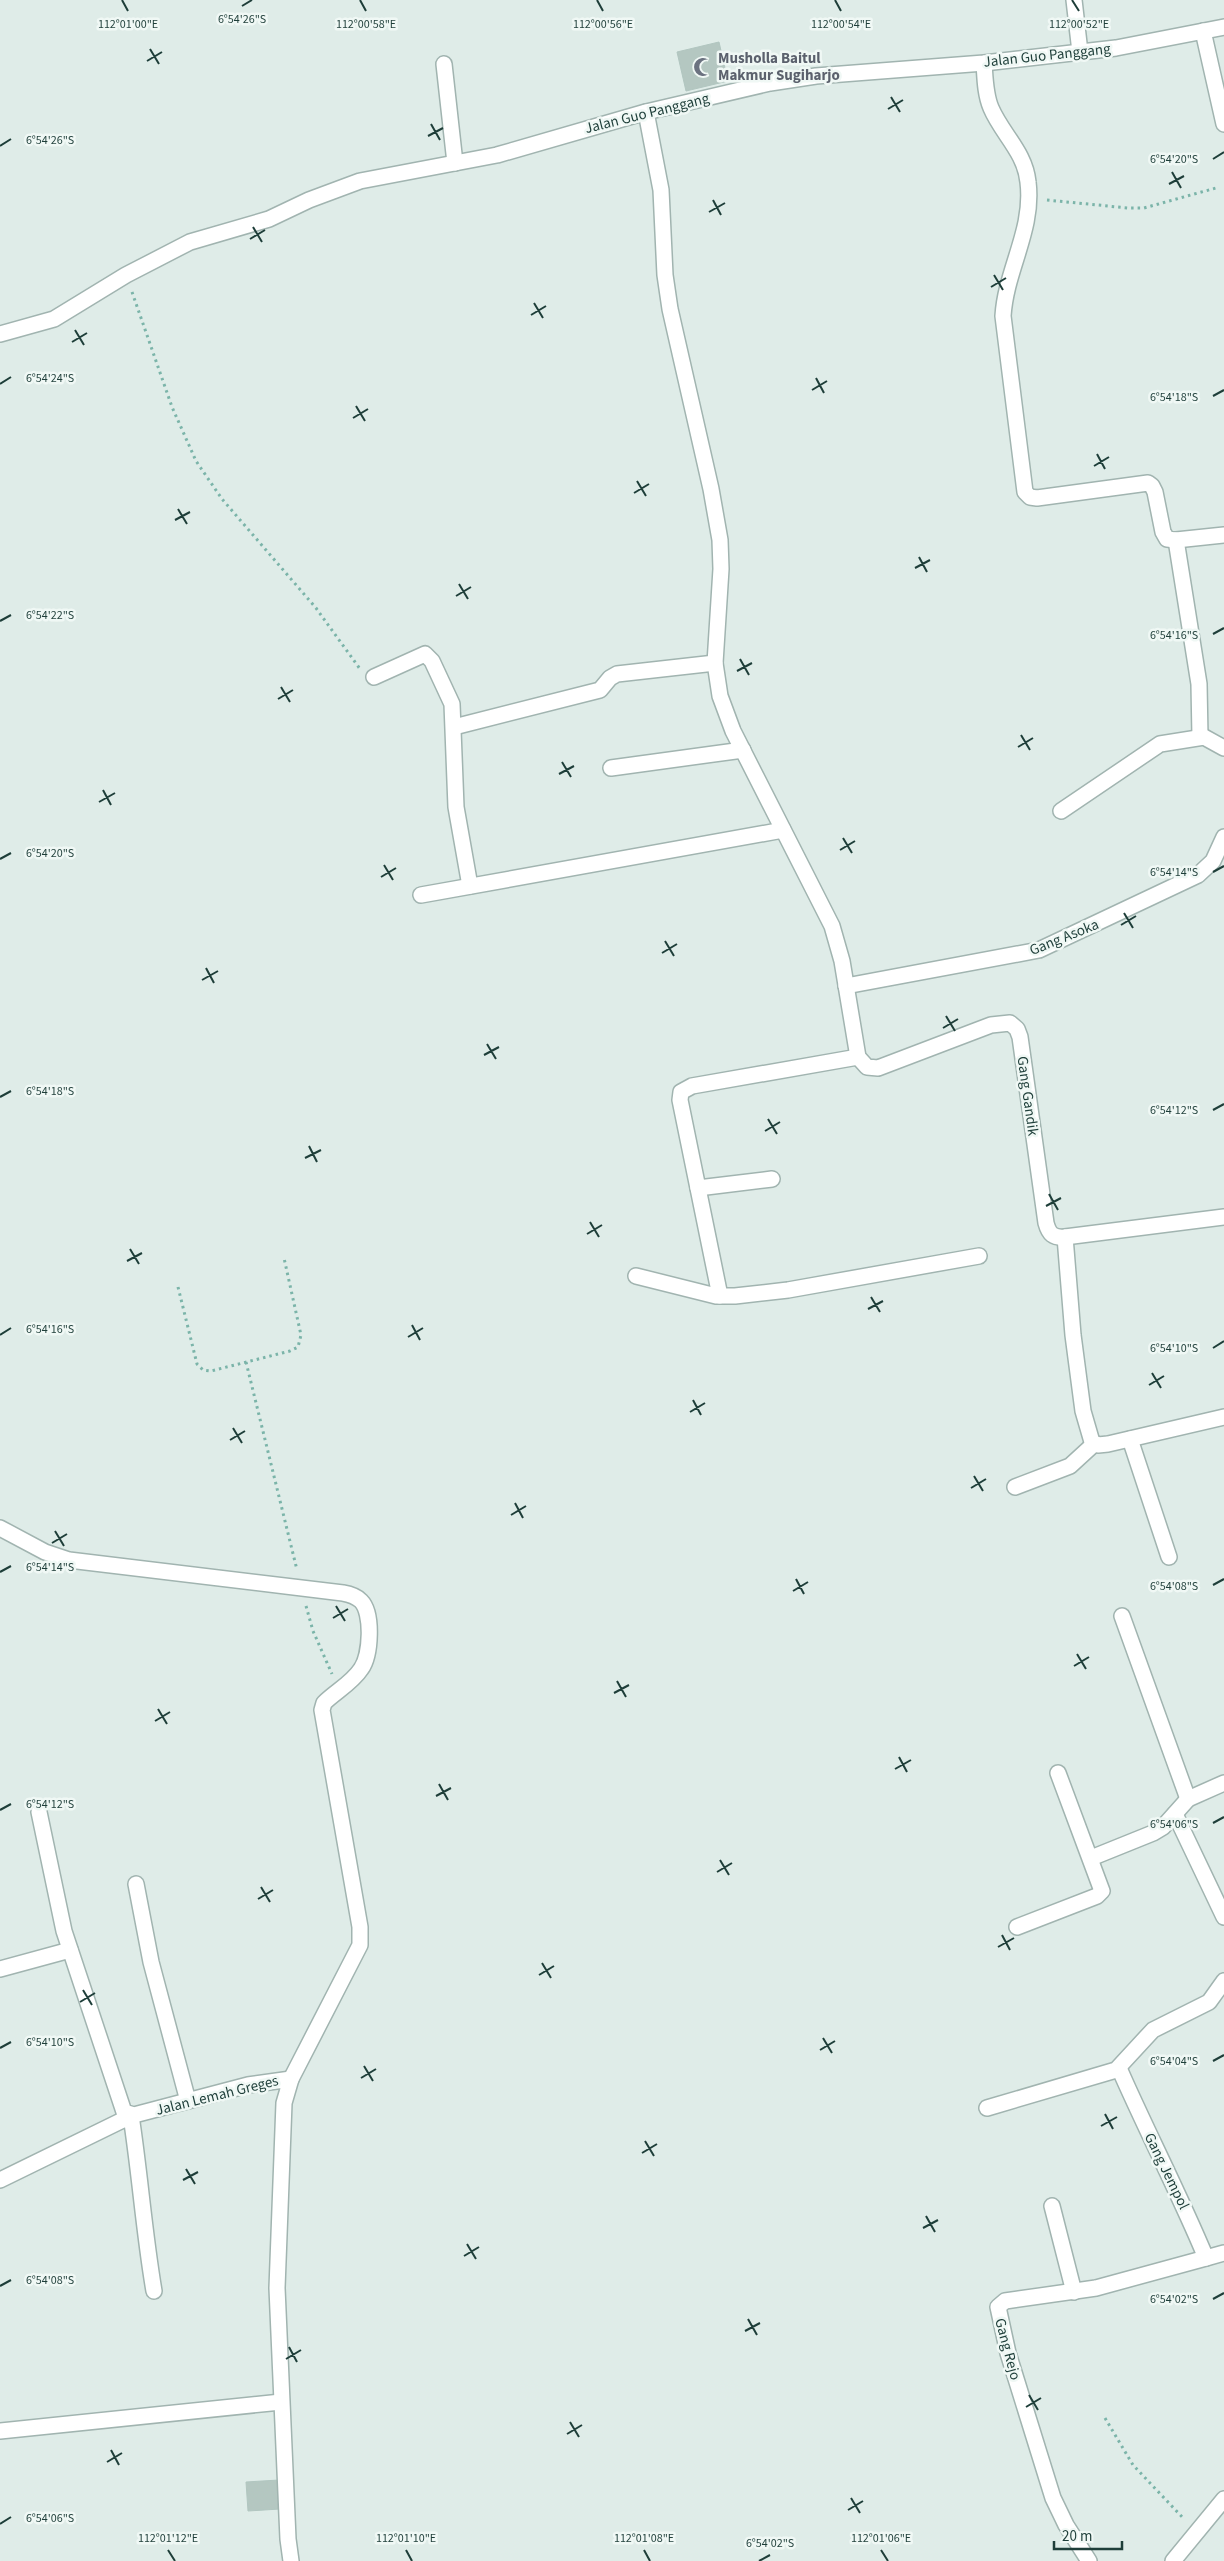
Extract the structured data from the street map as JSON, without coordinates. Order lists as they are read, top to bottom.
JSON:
{
  "streets": {
    "street": [
      "Jalan Guo Panggang",
      "Gang Asoka",
      "Gang Gandik",
      "Jalan Lemah Greges",
      "Gang Jempol",
      "Gang Rejo"
    ]
  },
  "crossings": [
    ["Gang Jempol", "Gang Rejo"]
  ],
  "places": {
    "mosque": ["Musholla Baitul Makmur Sugiharjo"]
  },
  "scale_bar": "20 m",
  "coordinates": [
    "6°54'26\"S",
    "112°00'52\"E",
    "112°01'00\"E",
    "112°00'58\"E",
    "112°00'56\"E",
    "112°00'54\"E",
    "6°54'20\"S",
    "6°54'24\"S",
    "6°54'18\"S",
    "6°54'22\"S",
    "6°54'16\"S",
    "6°54'14\"S",
    "6°54'12\"S",
    "6°54'10\"S",
    "6°54'08\"S",
    "6°54'06\"S",
    "6°54'04\"S",
    "6°54'02\"S",
    "112°01'12\"E",
    "112°01'10\"E",
    "112°01'08\"E",
    "112°01'06\"E"
  ]
}
